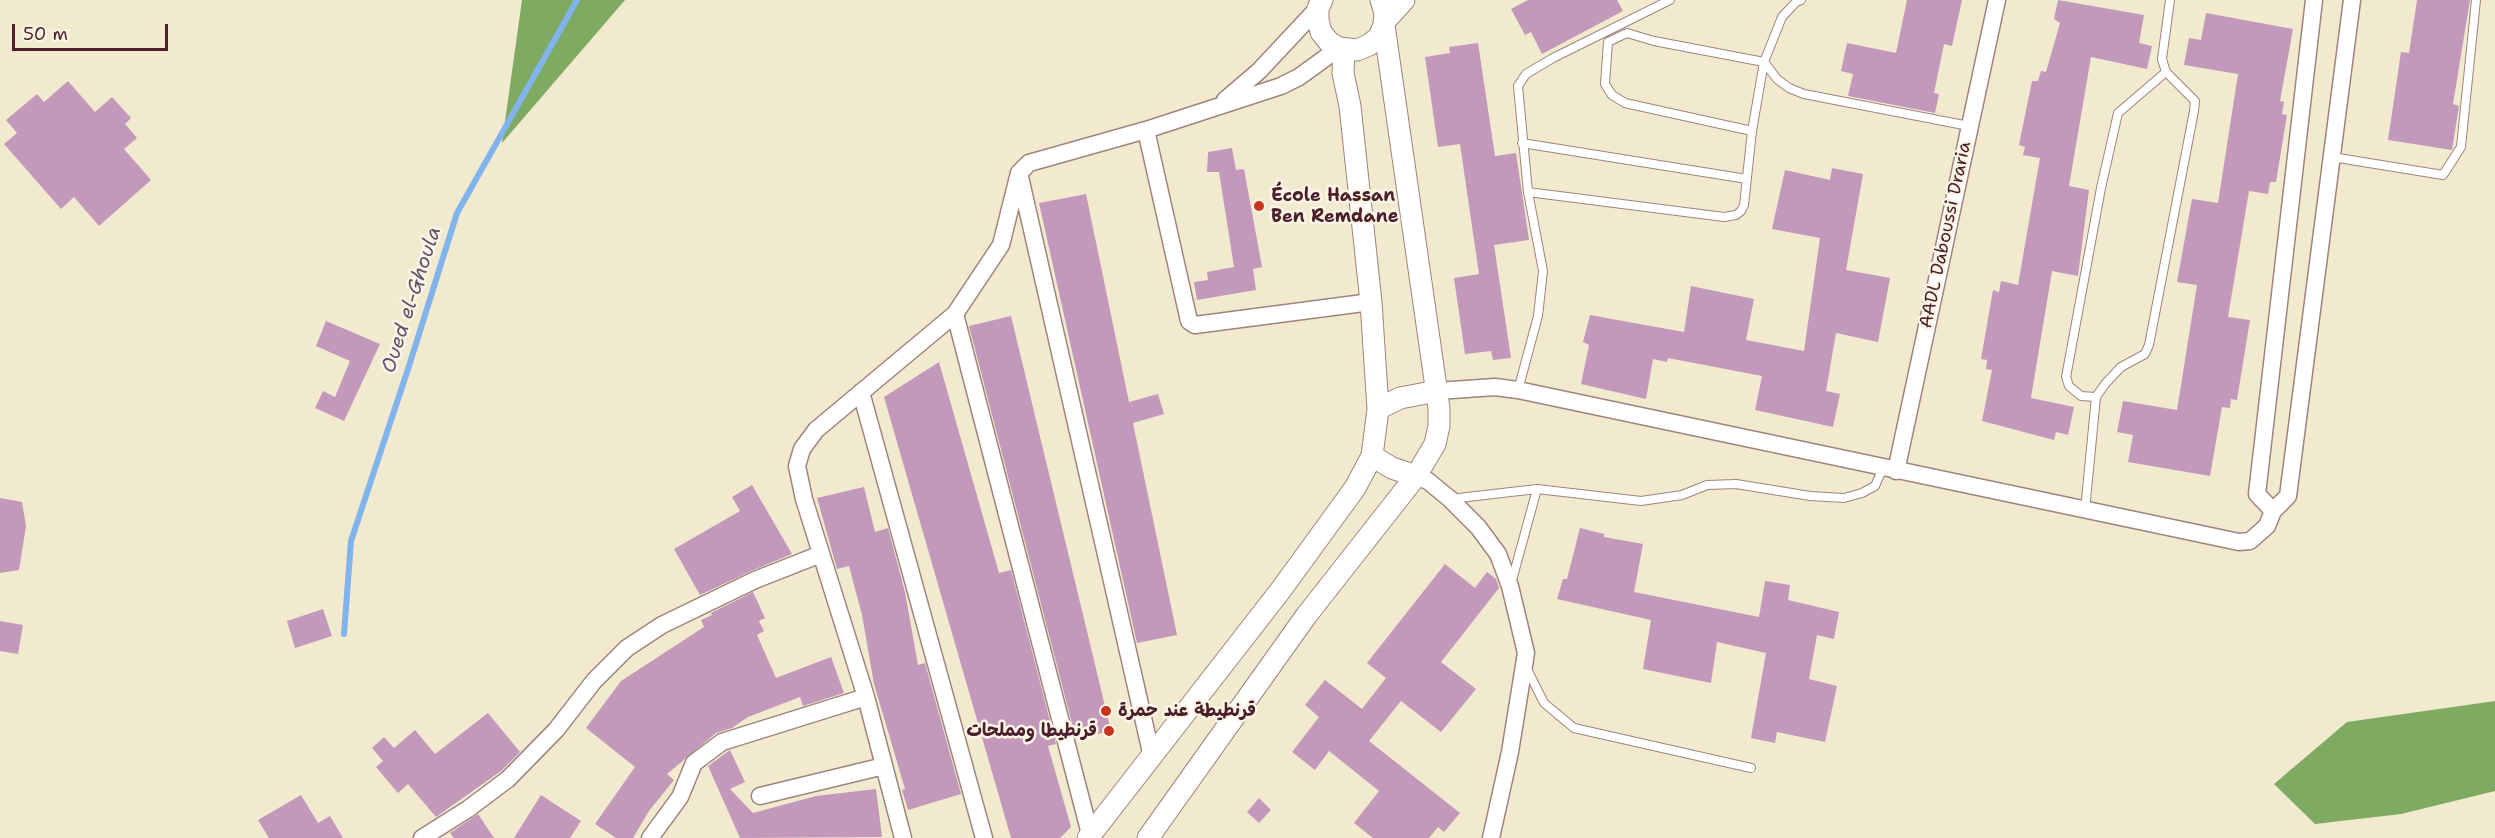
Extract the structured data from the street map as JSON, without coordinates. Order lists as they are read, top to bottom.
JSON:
{
  "streets": {
    "street": ["AADL Daboussi Draria"]
  },
  "water": ["Oued el-Ghoula"],
  "places": ["École Hassan Ben Remdane", "قرنطيطة عند حمرة", "قرنطيطا ومملحات"],
  "scale_bar": "50 m"
}
